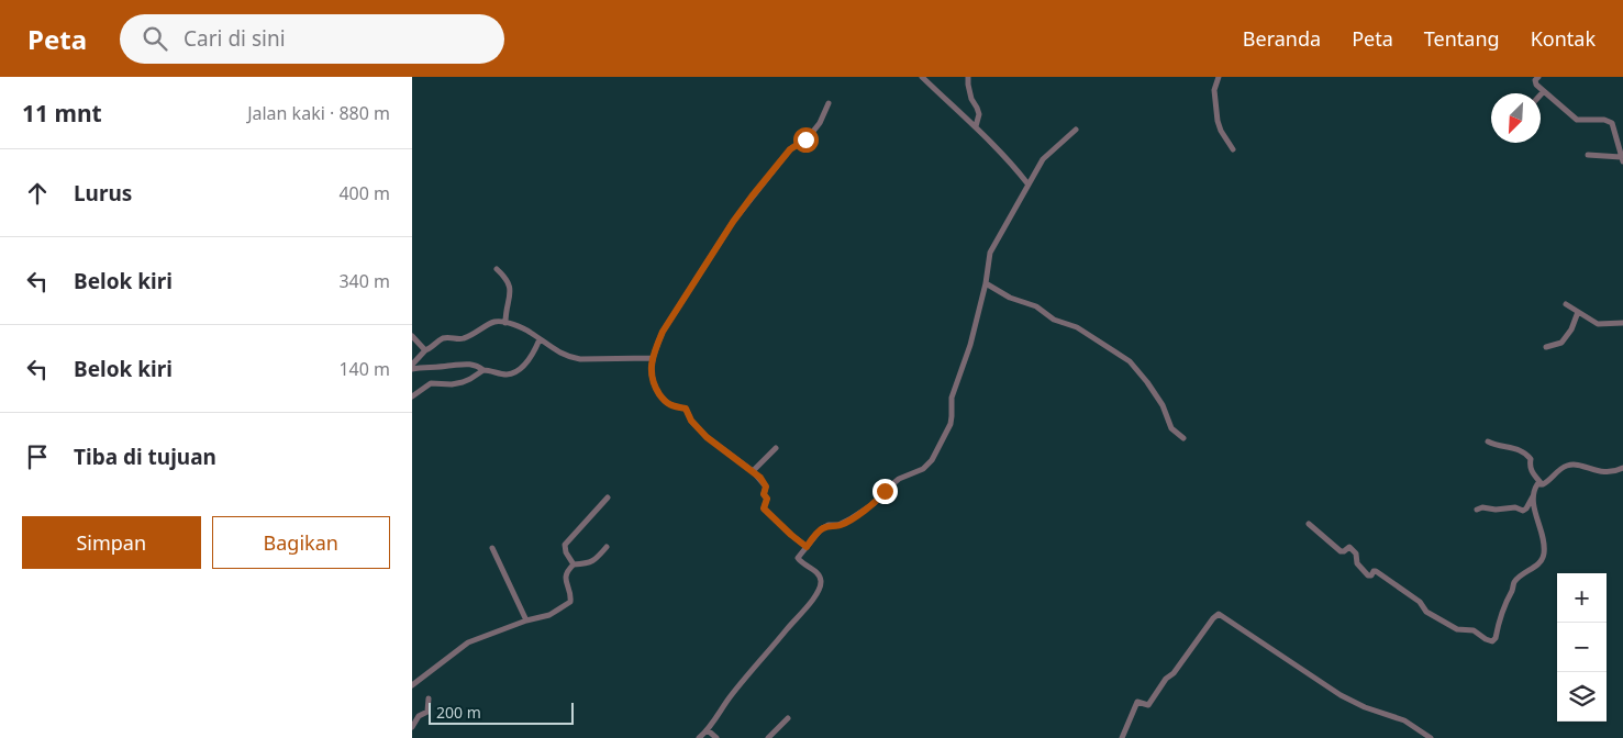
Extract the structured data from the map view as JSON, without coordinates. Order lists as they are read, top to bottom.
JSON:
{
  "scale_bar": "200 m",
  "north": "bottom left",
  "page": {
    "header": "Peta",
    "search": "Cari di sini",
    "nav": [
      "Beranda",
      "Peta",
      "Tentang",
      "Kontak"
    ],
    "heading": ["11 mnt", "Jalan kaki · 880 m"],
    "list": [
      ["Lurus", "400 m"],
      ["Belok kiri", "340 m"],
      ["Belok kiri", "140 m"],
      "Tiba di tujuan"
    ],
    "buttons": ["Simpan", "Bagikan"],
    "map_buttons": ["+", "−"],
    "scale": "200 m"
  }
}
